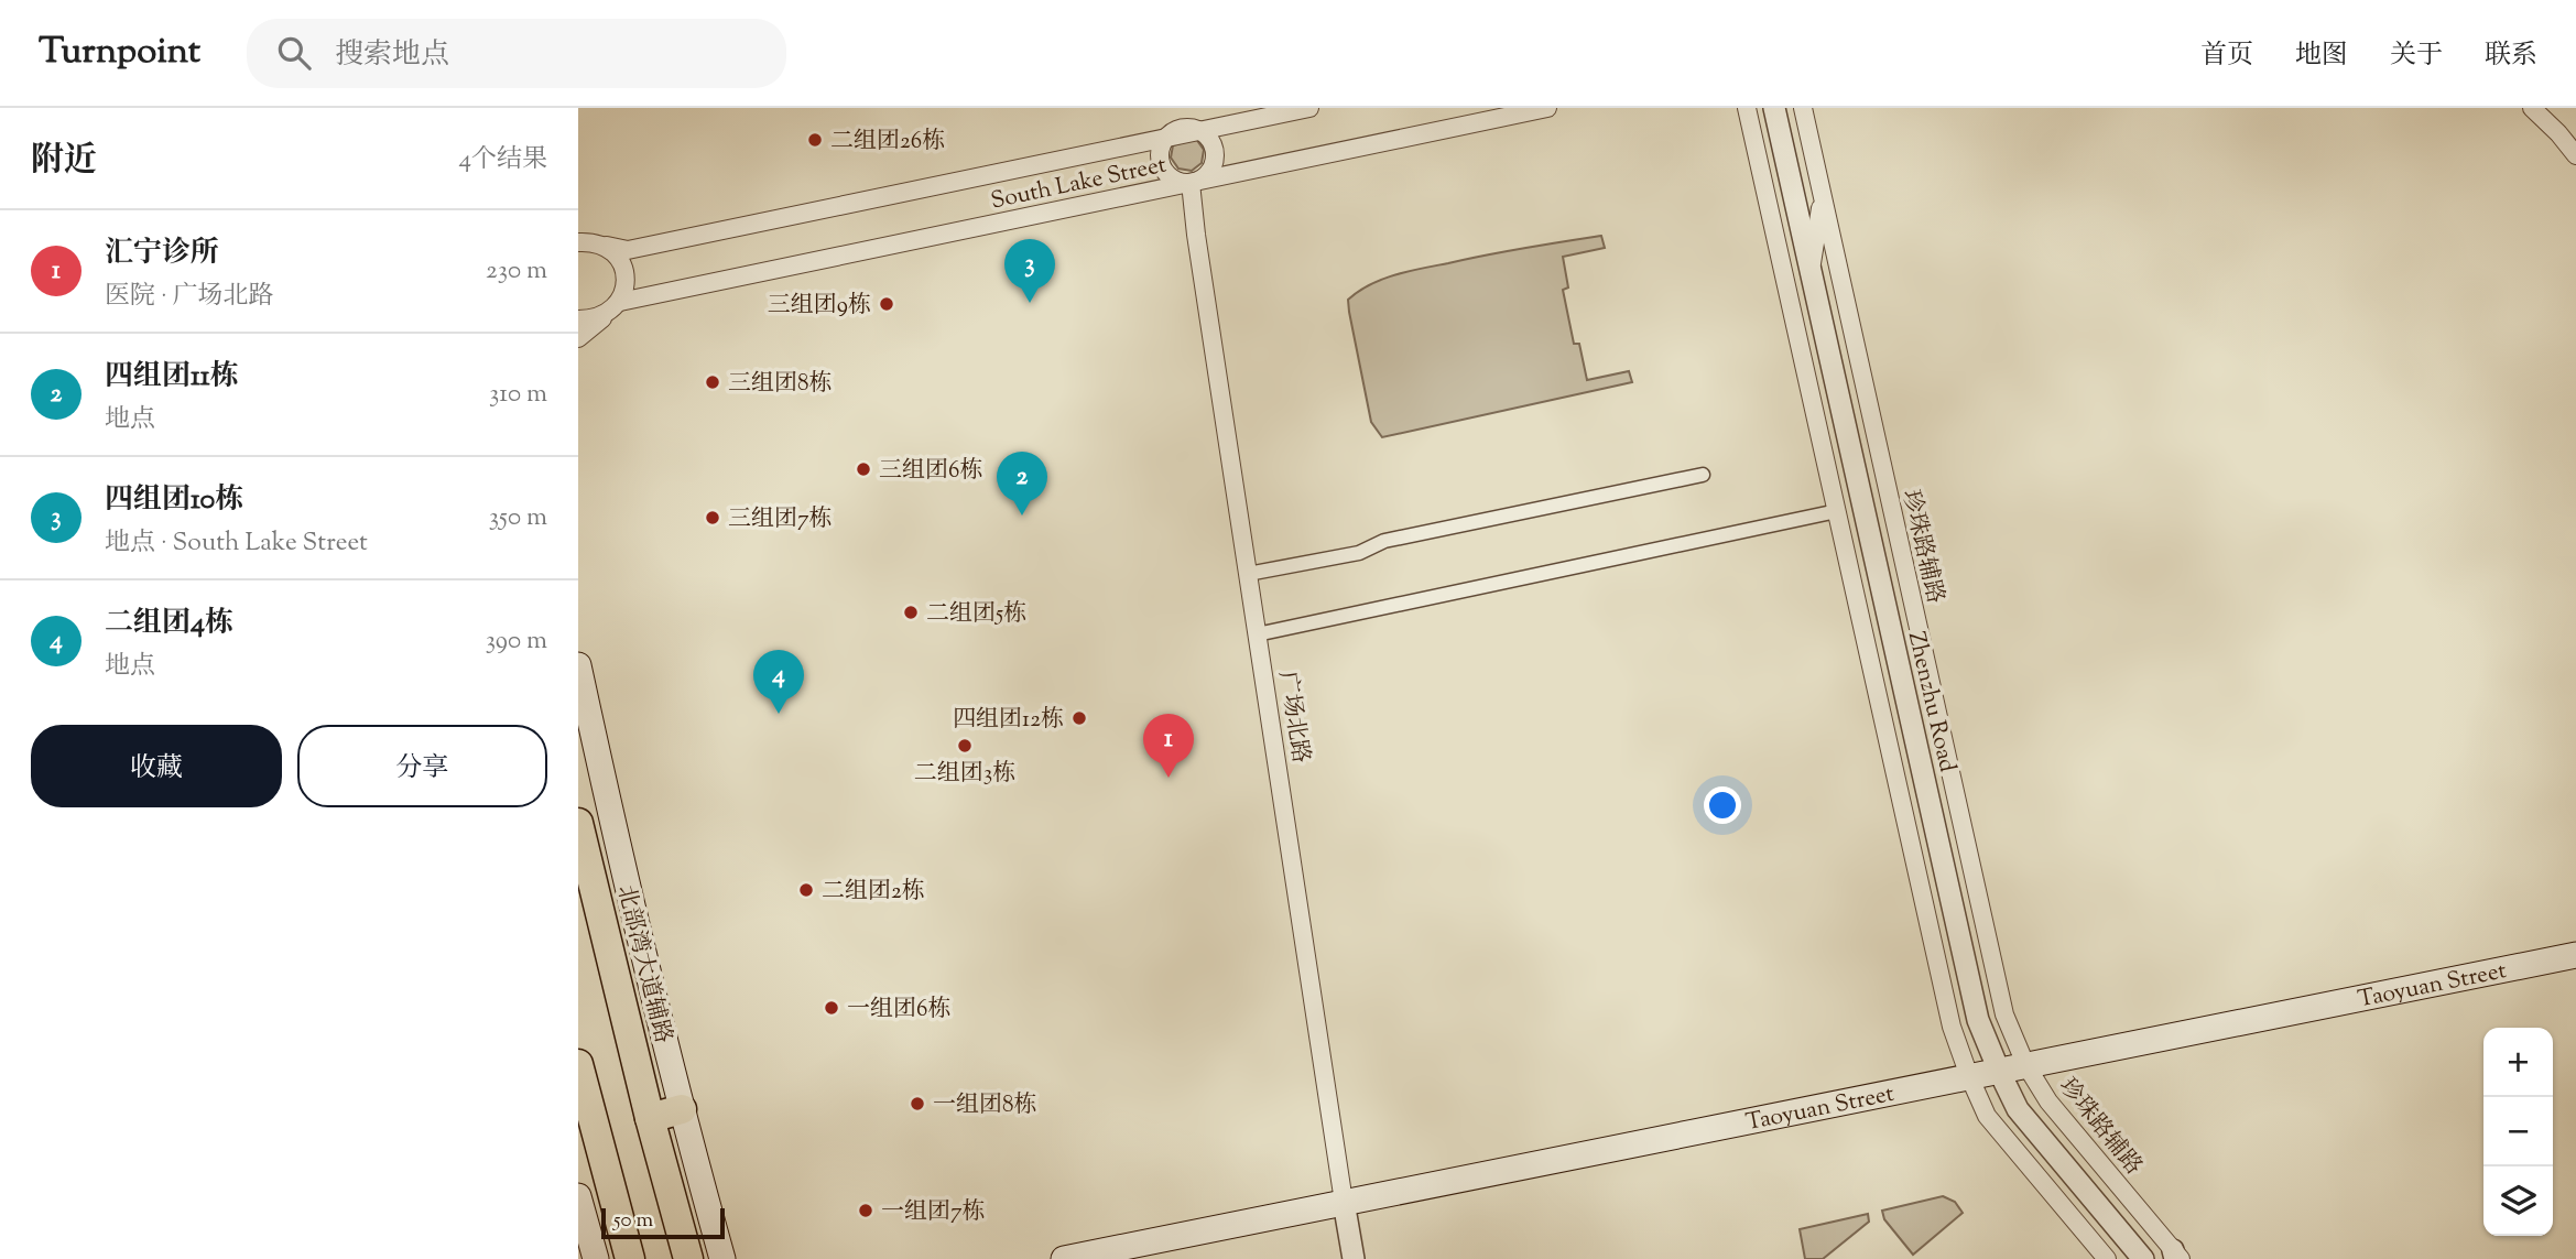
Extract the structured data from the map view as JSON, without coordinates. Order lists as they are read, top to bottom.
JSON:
{
  "streets": {
    "main road": ["北部湾大道辅路", "Taoyuan Street"],
    "street": [
      "South Lake Street",
      "珍珠路辅路",
      "Zhenzhu Road",
      "广场北路"
    ]
  },
  "crossings": [
    ["South Lake Street", "广场北路"],
    ["珍珠路辅路", "Taoyuan Street"],
    ["Zhenzhu Road", "Taoyuan Street"],
    ["广场北路", "Taoyuan Street"]
  ],
  "places": [
    "二组团26栋",
    "三组团9栋",
    "三组团8栋",
    "三组团6栋",
    "三组团7栋",
    "二组团5栋",
    "四组团12栋",
    "二组团3栋",
    "二组团2栋",
    "一组团6栋",
    "一组团8栋",
    "一组团7栋"
  ],
  "scale_bar": "50 m",
  "page": {
    "header": "Turnpoint",
    "search": "搜索地点",
    "nav": [
      "首页",
      "地图",
      "关于",
      "联系"
    ],
    "heading": ["附近", "4个结果"],
    "list": [
      {
        "mark": "1",
        "name": "汇宁诊所",
        "note": "医院 · 广场北路",
        "value": "230 m"
      },
      {
        "mark": "2",
        "name": "四组团11栋",
        "note": "地点",
        "value": "310 m"
      },
      {
        "mark": "3",
        "name": "四组团10栋",
        "note": "地点 · South Lake Street",
        "value": "350 m"
      },
      {
        "mark": "4",
        "name": "二组团4栋",
        "note": "地点",
        "value": "390 m"
      }
    ],
    "pins": [
      "3",
      "2",
      "4",
      "1"
    ],
    "buttons": ["收藏", "分享"],
    "map_buttons": ["+", "−"],
    "scale": "50 m"
  }
}
